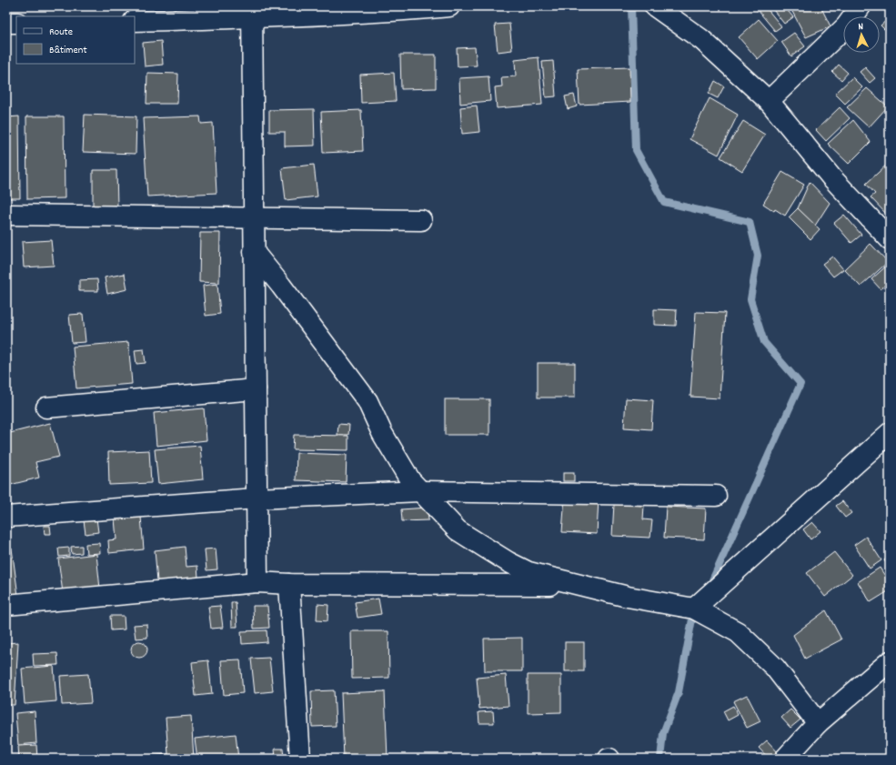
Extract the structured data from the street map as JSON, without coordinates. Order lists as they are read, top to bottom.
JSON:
{
  "legend": ["Route", "Bâtiment"],
  "north": "top"
}
